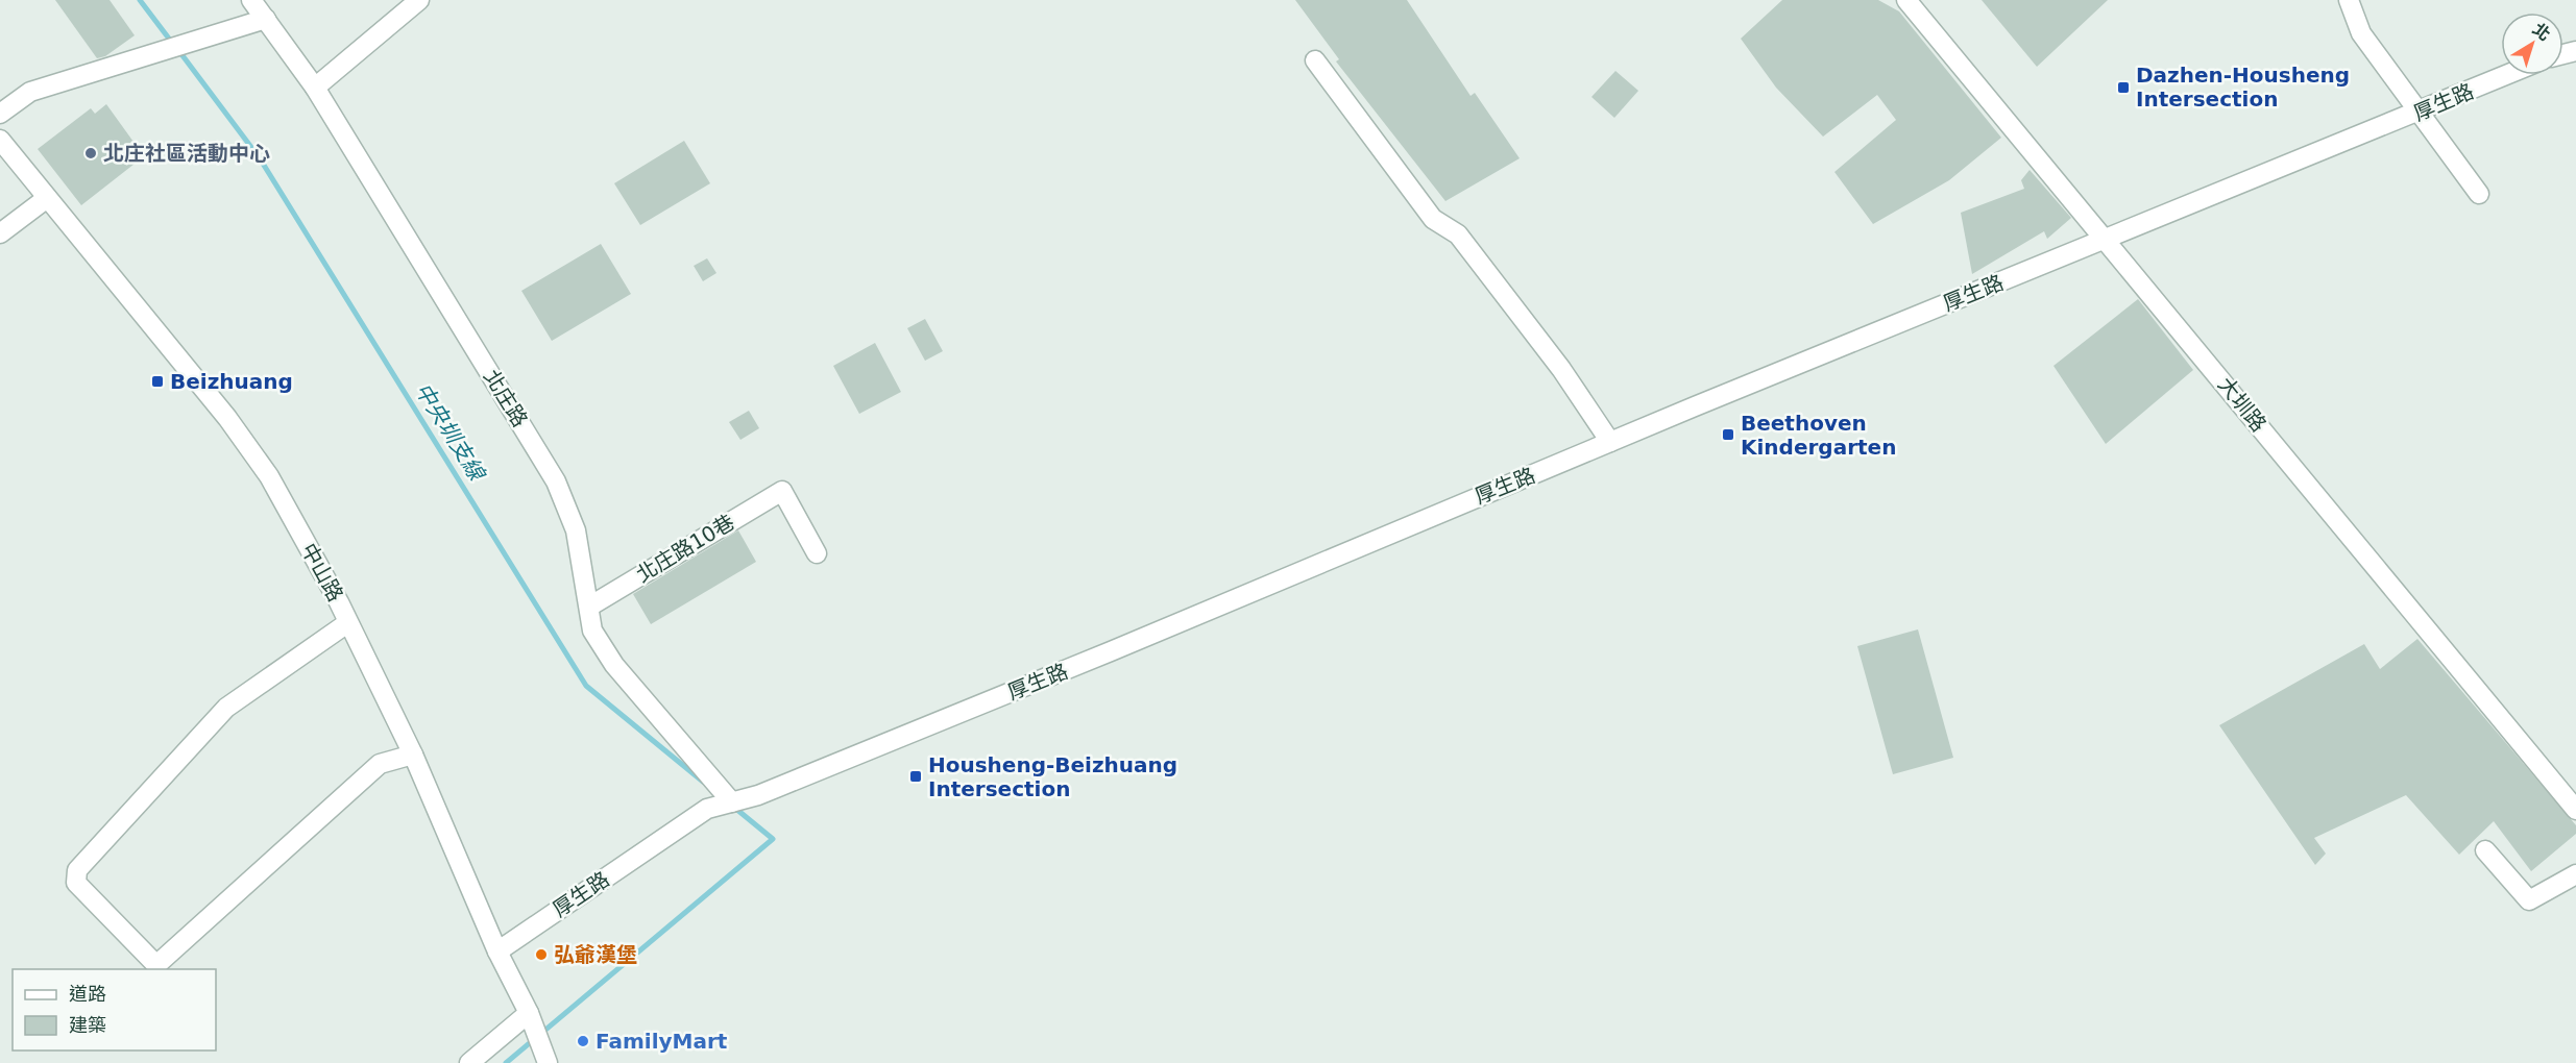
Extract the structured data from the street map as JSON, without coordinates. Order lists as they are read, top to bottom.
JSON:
{
  "streets": {
    "street": [
      "厚生路",
      "北庄路",
      "大圳路",
      "北庄路10巷",
      "中山路"
    ]
  },
  "crossings": [
    ["厚生路", "北庄路"],
    ["厚生路", "大圳路"],
    ["厚生路", "中山路"],
    ["北庄路", "北庄路10巷"]
  ],
  "water": ["中央圳支線"],
  "places": {
    "transit": [
      "Dazhen-Housheng Intersection",
      "Beizhuang",
      "Beethoven Kindergarten",
      "Housheng-Beizhuang Intersection"
    ],
    "other": ["北庄社區活動中心", "弘爺漢堡", "FamilyMart"]
  },
  "legend": ["道路", "建築"],
  "north": "top right"
}
